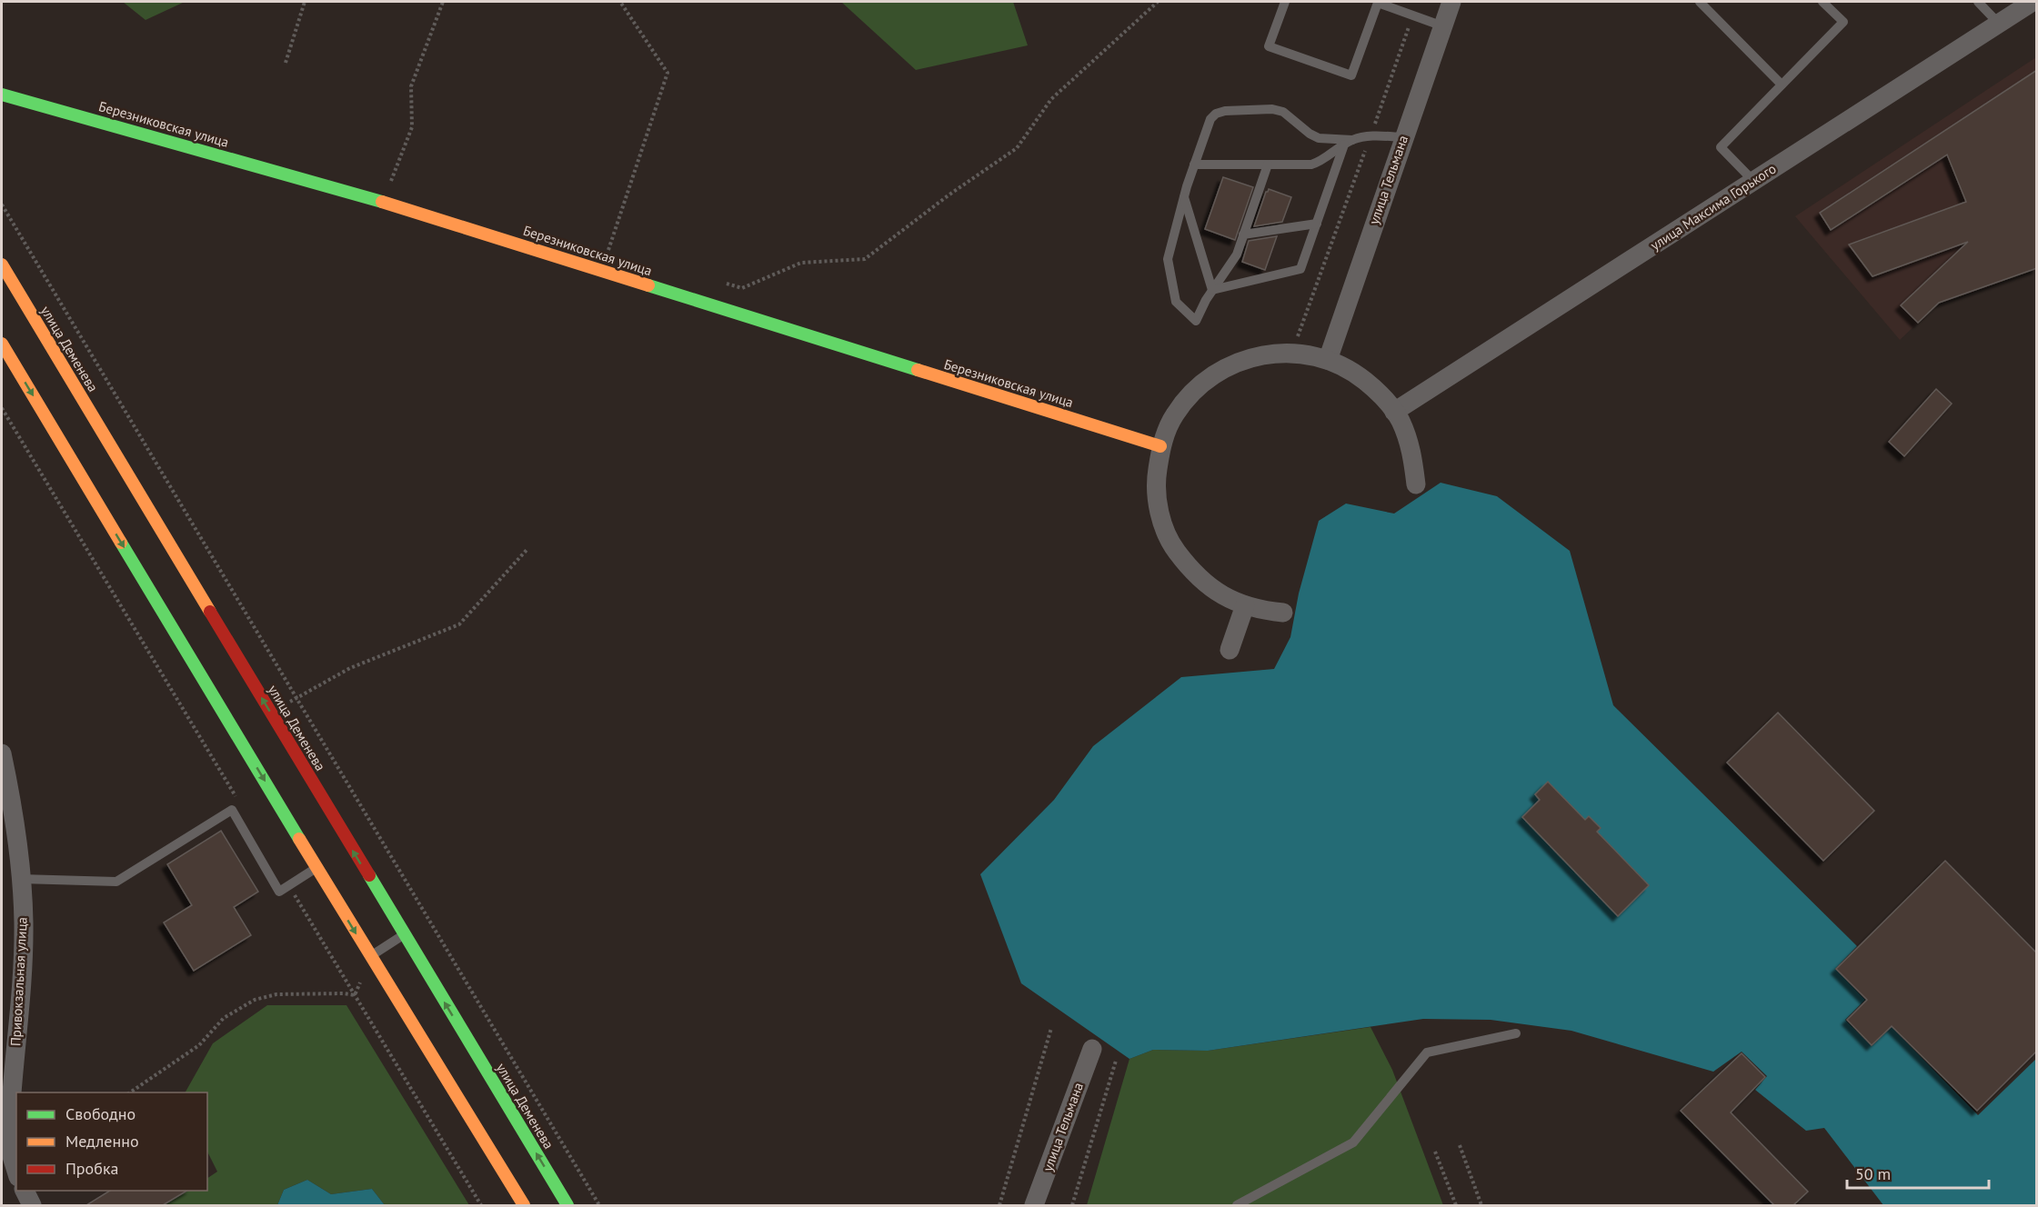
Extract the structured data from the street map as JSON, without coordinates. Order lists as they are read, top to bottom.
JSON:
{
  "streets": {
    "main road": ["Березниковская улица", "улица Деменева"],
    "street": ["улица Тельмана", "улица Максима Горького", "Привокзальная улица"]
  },
  "legend": ["Свободно", "Медленно", "Пробка"],
  "scale_bar": "50 m"
}
